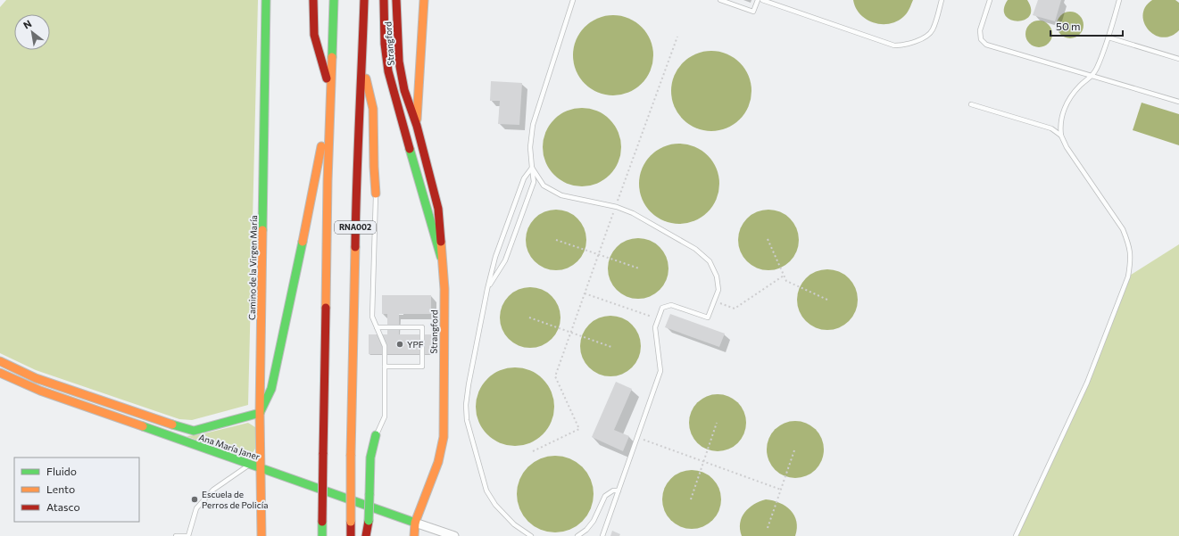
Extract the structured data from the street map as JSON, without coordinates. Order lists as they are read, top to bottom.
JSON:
{
  "streets": {
    "main road": [
      "Strangford",
      "RNA002",
      "Camino de la Virgen María",
      "Ana María Janer"
    ]
  },
  "crossings": [
    ["Strangford", "Ana María Janer"],
    ["Camino de la Virgen María", "Ana María Janer"]
  ],
  "places": ["YPF", "Escuela de Perros de Policía"],
  "legend": ["Fluido", "Lento", "Atasco"],
  "scale_bar": "50 m",
  "north": "top left"
}
